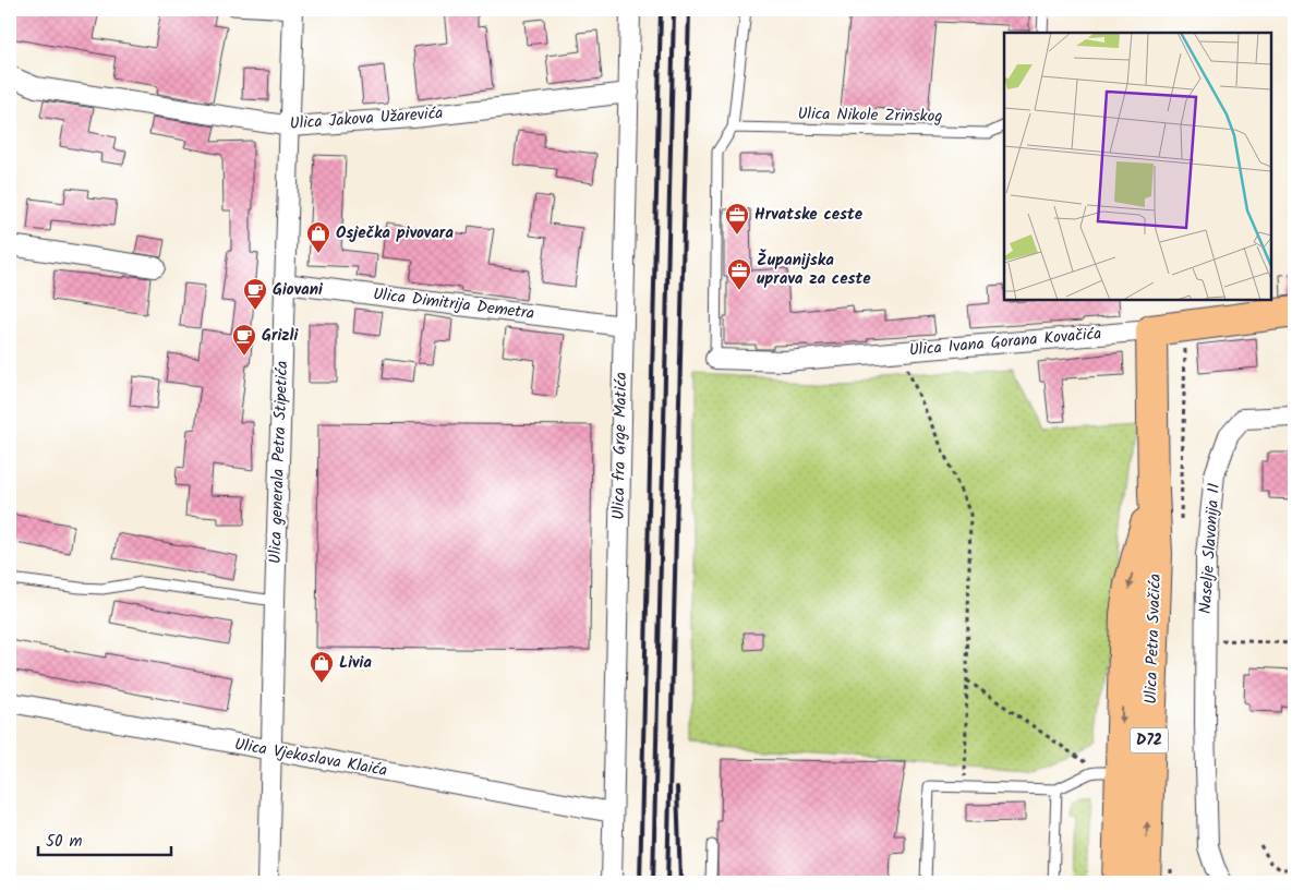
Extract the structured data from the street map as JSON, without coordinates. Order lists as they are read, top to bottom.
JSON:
{
  "streets": {
    "main road": ["Ulica Ivana Gorana Kovačića", "Ulica Petra Svačića", "D72"],
    "street": [
      "Ulica Jakova Užarevića",
      "Ulica Dimitrija Demetra",
      "Ulica fra Grge Matića",
      "Ulica generala Petra Stipetića",
      "Naselje Slavonija II",
      "Ulica Vjekoslava Klaića"
    ],
    "lane": ["Ulica Nikole Zrinskog"]
  },
  "crossings": [
    ["Ulica Jakova Užarevića", "Ulica fra Grge Matića"],
    ["Ulica Jakova Užarevića", "Ulica generala Petra Stipetića"],
    ["Ulica Dimitrija Demetra", "Ulica fra Grge Matića"],
    ["Ulica Dimitrija Demetra", "Ulica generala Petra Stipetića"],
    ["Ulica Ivana Gorana Kovačića", "Ulica Petra Svačića"],
    ["Ulica fra Grge Matića", "Ulica Vjekoslava Klaića"],
    ["Ulica generala Petra Stipetića", "Ulica Vjekoslava Klaića"]
  ],
  "places": {
    "office": ["Hrvatske ceste", "Županijska uprava za ceste"],
    "shop": ["Osječka pivovara", "Livia"],
    "cafe": ["Giovani", "Grizli"]
  },
  "scale_bar": "50 m"
}
